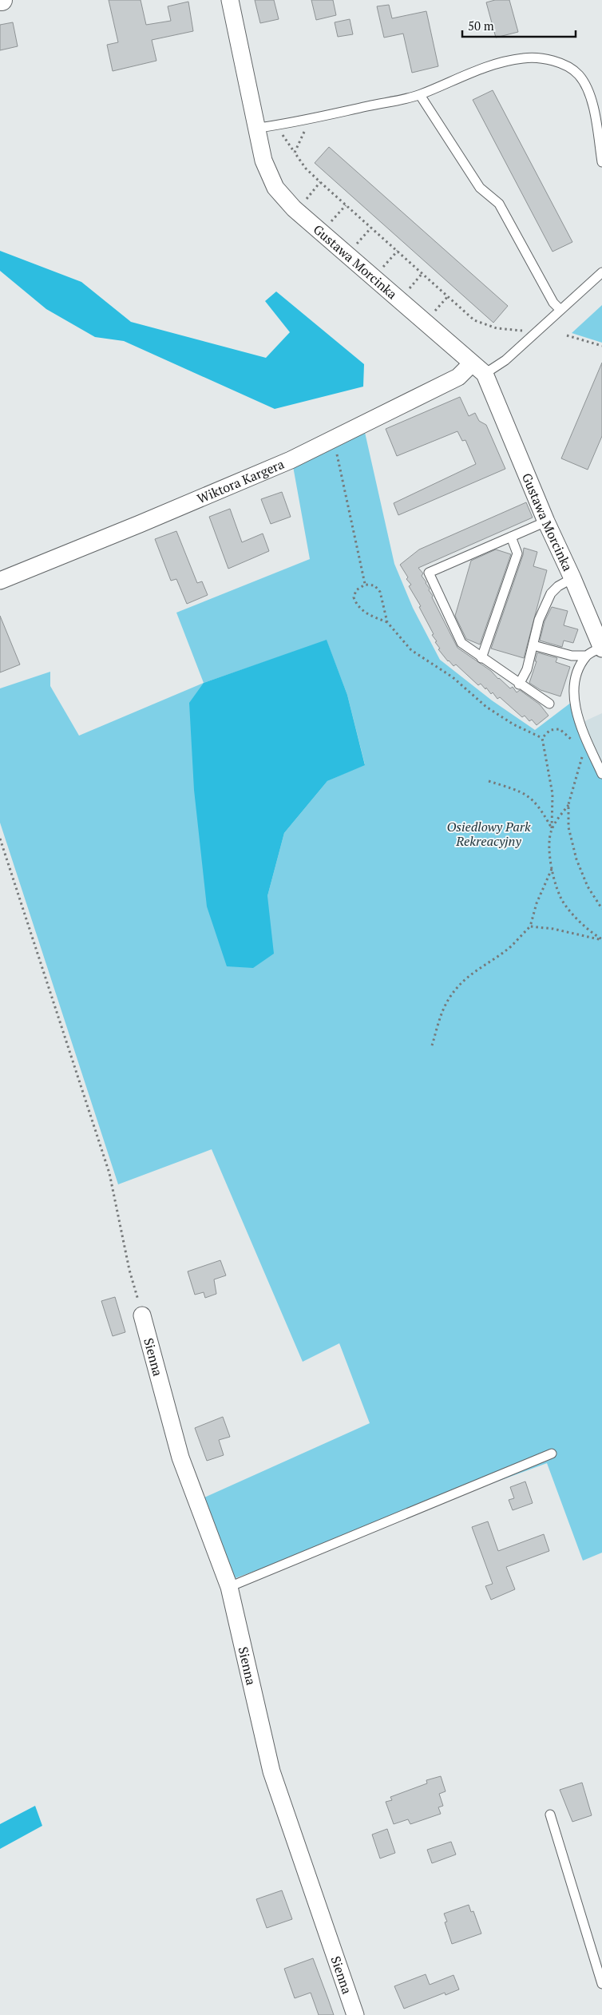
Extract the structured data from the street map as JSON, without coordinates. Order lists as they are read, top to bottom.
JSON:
{
  "streets": {
    "street": ["Gustawa Morcinka", "Wiktora Kargera", "Sienna"]
  },
  "crossings": [
    ["Gustawa Morcinka", "Wiktora Kargera"]
  ],
  "parks": ["Osiedlowy Park Rekreacyjny"],
  "scale_bar": "50 m"
}
